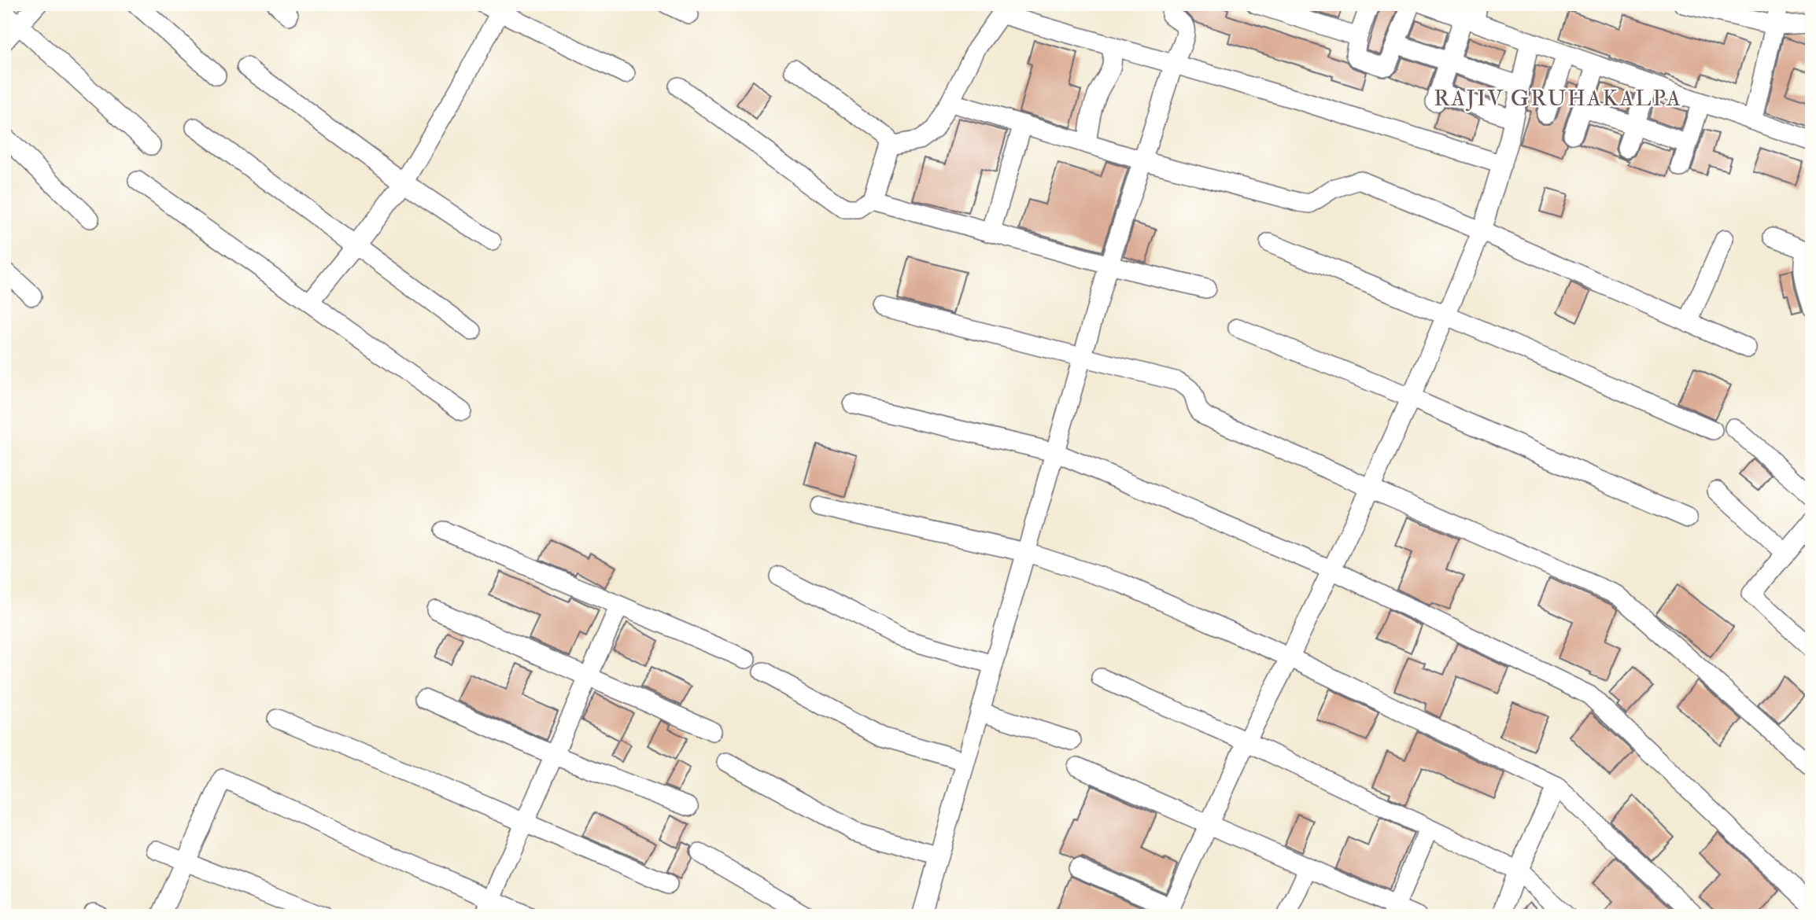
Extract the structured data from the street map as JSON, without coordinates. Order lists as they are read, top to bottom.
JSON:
{
  "districts": ["RAJIV GRUHAKALPA"]
}
